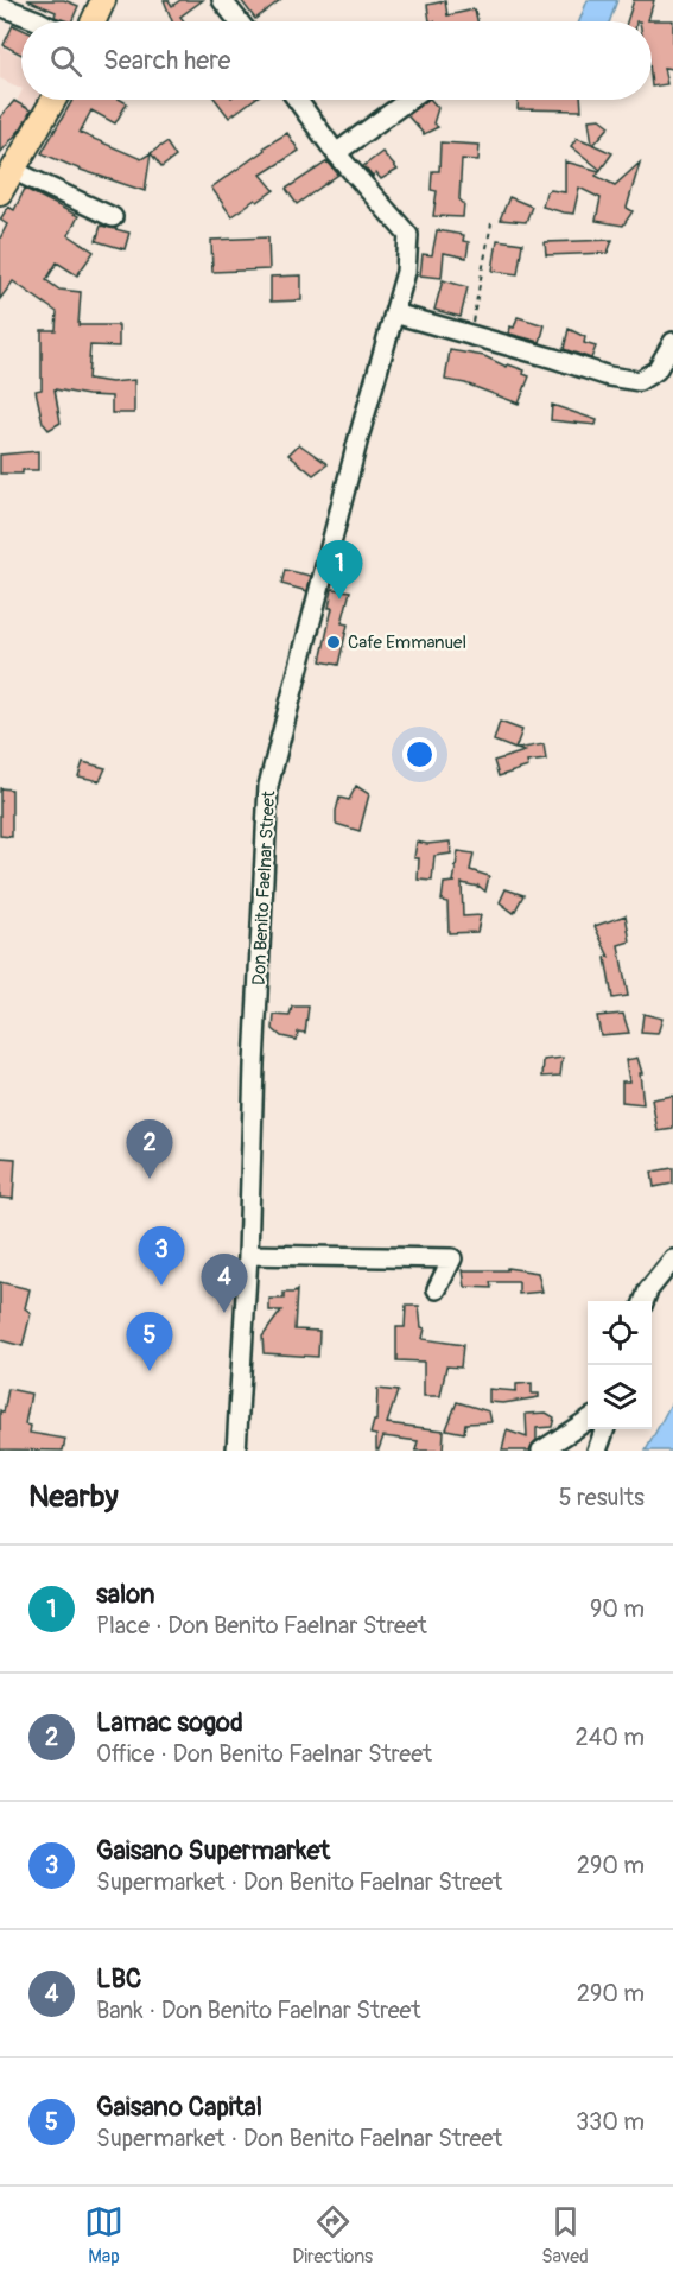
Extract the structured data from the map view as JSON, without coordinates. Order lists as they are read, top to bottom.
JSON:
{
  "streets": {
    "street": ["Don Benito Faelnar Street"]
  },
  "places": ["Cafe Emmanuel"],
  "page": {
    "search": "Search here",
    "pins": [
      "1",
      "2",
      "3",
      "4",
      "5"
    ],
    "heading": ["Nearby", "5 results"],
    "list": [
      {
        "mark": "1",
        "name": "salon",
        "note": "Place · Don Benito Faelnar Street",
        "value": "90 m"
      },
      {
        "mark": "2",
        "name": "Lamac sogod",
        "note": "Office · Don Benito Faelnar Street",
        "value": "240 m"
      },
      {
        "mark": "3",
        "name": "Gaisano Supermarket",
        "note": "Supermarket · Don Benito Faelnar Street",
        "value": "290 m"
      },
      {
        "mark": "4",
        "name": "LBC",
        "note": "Bank · Don Benito Faelnar Street",
        "value": "290 m"
      },
      {
        "mark": "5",
        "name": "Gaisano Capital",
        "note": "Supermarket · Don Benito Faelnar Street",
        "value": "330 m"
      }
    ],
    "nav": ["Map", "Directions", "Saved"]
  }
}
